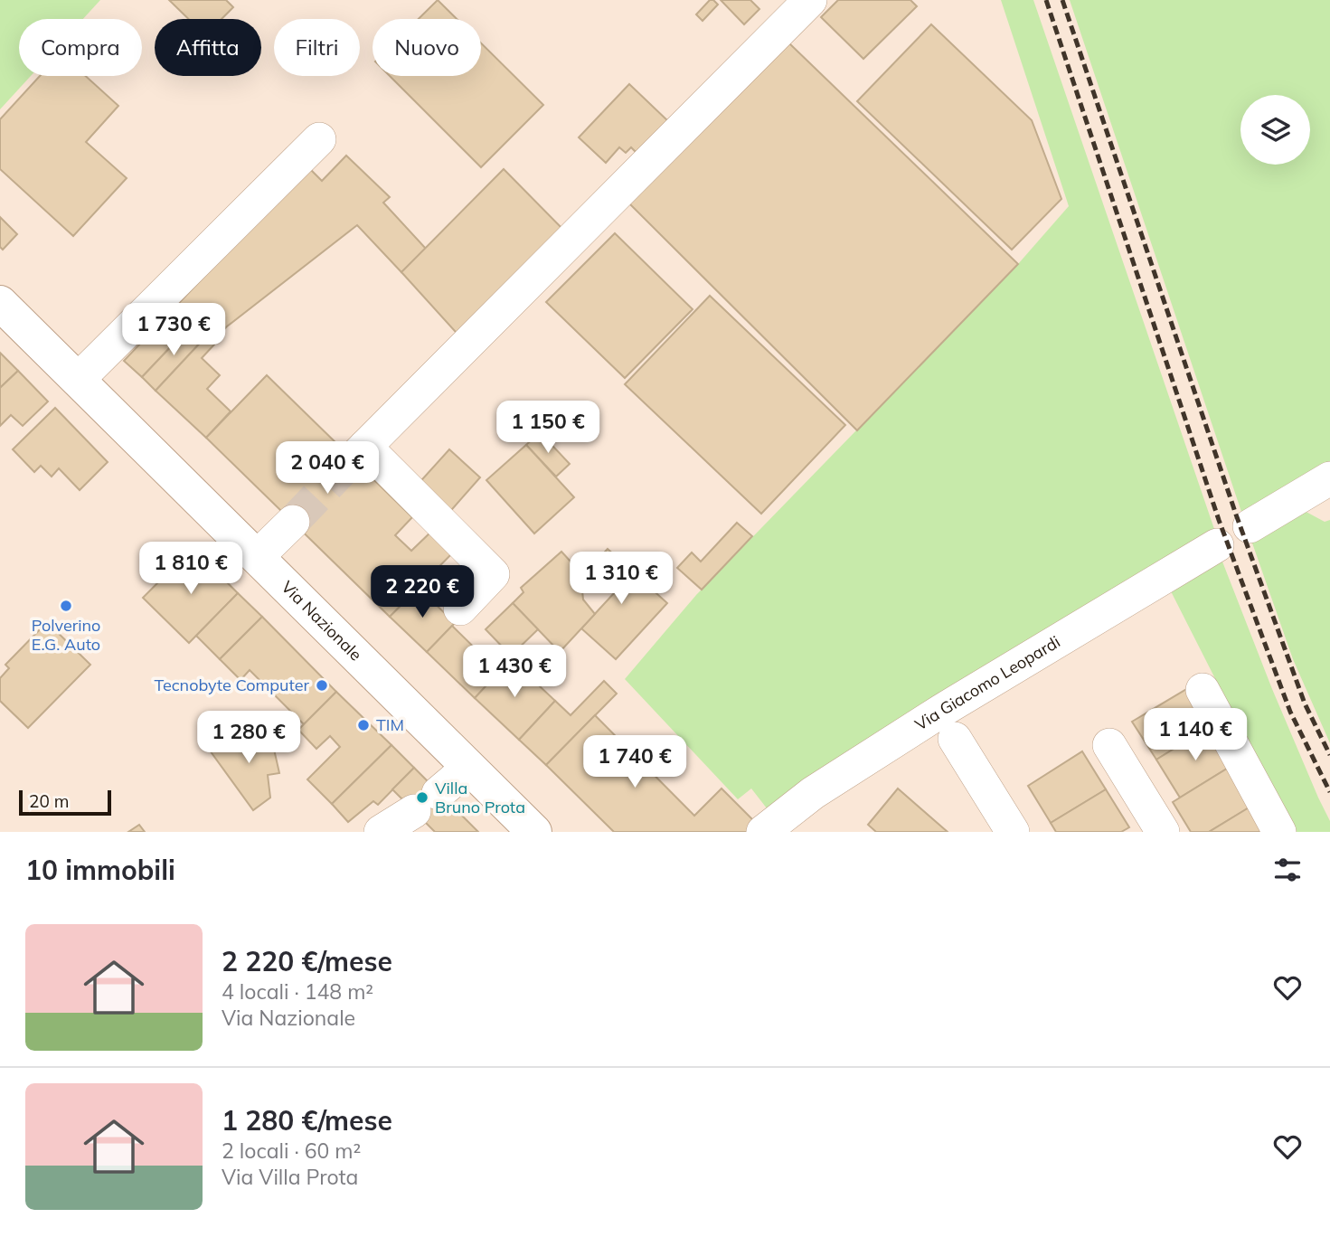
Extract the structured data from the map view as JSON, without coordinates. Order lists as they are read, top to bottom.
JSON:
{
  "streets": {
    "main road": ["Via Nazionale"],
    "street": ["Via Giacomo Leopardi"]
  },
  "places": [
    "Polverino E.G. Auto",
    "Tecnobyte Computer",
    "TIM",
    "Villa Bruno Prota"
  ],
  "scale_bar": "20 m",
  "page": {
    "chip": [
      "Compra",
      "Affitta",
      "Filtri",
      "Nuovo"
    ],
    "price": [
      "1 730 €",
      "1 150 €",
      "2 040 €",
      "1 810 €",
      "1 310 €",
      "2 220 €",
      "1 430 €",
      "1 140 €",
      "1 280 €",
      "1 740 €"
    ],
    "scale": "20 m",
    "heading": "10 immobili",
    "list": [
      {
        "name": "2 220 €/mese",
        "note": "4 locali · 148 m² · Via Nazionale"
      },
      {
        "name": "1 280 €/mese",
        "note": "2 locali · 60 m² · Via Villa Prota"
      }
    ]
  }
}
